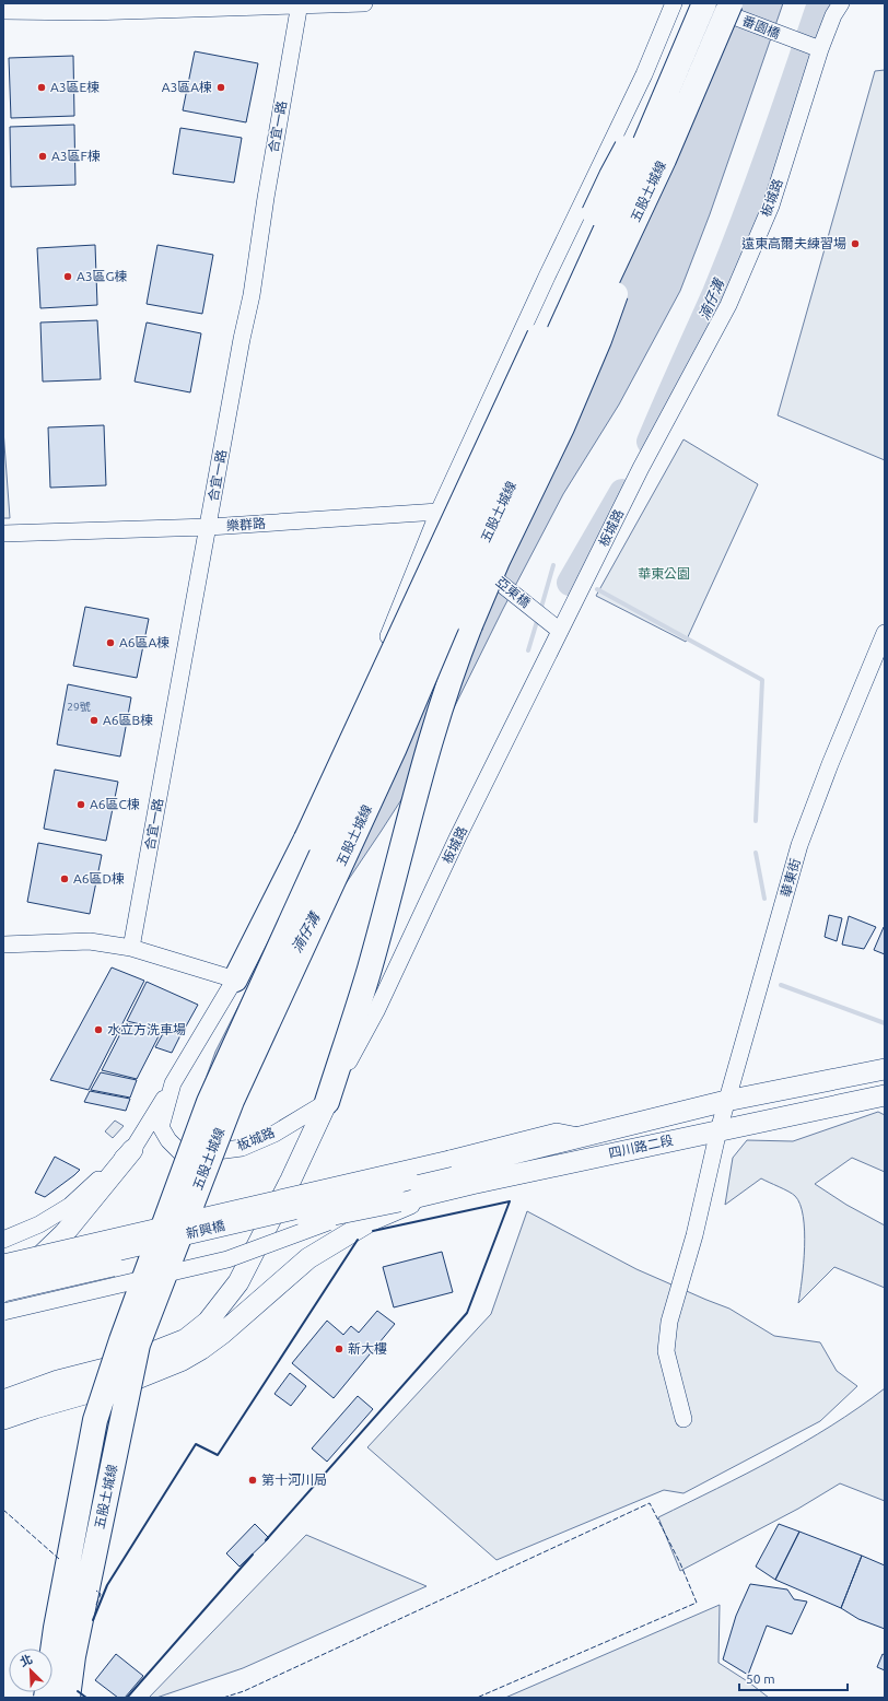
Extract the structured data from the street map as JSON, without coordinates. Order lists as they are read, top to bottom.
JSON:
{
  "streets": {
    "highway": ["五股土城線"],
    "main road": ["四川路二段", "新興橋"],
    "street": [
      "番園橋",
      "合宜一路",
      "板城路",
      "樂群路",
      "亞東橋",
      "華東街"
    ]
  },
  "crossings": [
    ["番園橋", "五股土城線"],
    ["番園橋", "板城路"],
    ["合宜一路", "樂群路"],
    ["板城路", "樂群路"],
    ["板城路", "亞東橋"],
    ["樂群路", "亞東橋"],
    ["華東街", "四川路二段"],
    ["四川路二段", "新興橋"]
  ],
  "water": ["湳仔溝"],
  "parks": ["華東公園"],
  "places": [
    "A3區E棟",
    "A3區A棟",
    "A3區F棟",
    "遠東高爾夫練習場",
    "A3區G棟",
    "A6區A棟",
    "A6區B棟",
    "A6區C棟",
    "A6區D棟",
    "水立方洗車場",
    "新大樓",
    "第十河川局"
  ],
  "house_numbers": ["29號"],
  "scale_bar": "50 m",
  "north": "top left"
}
